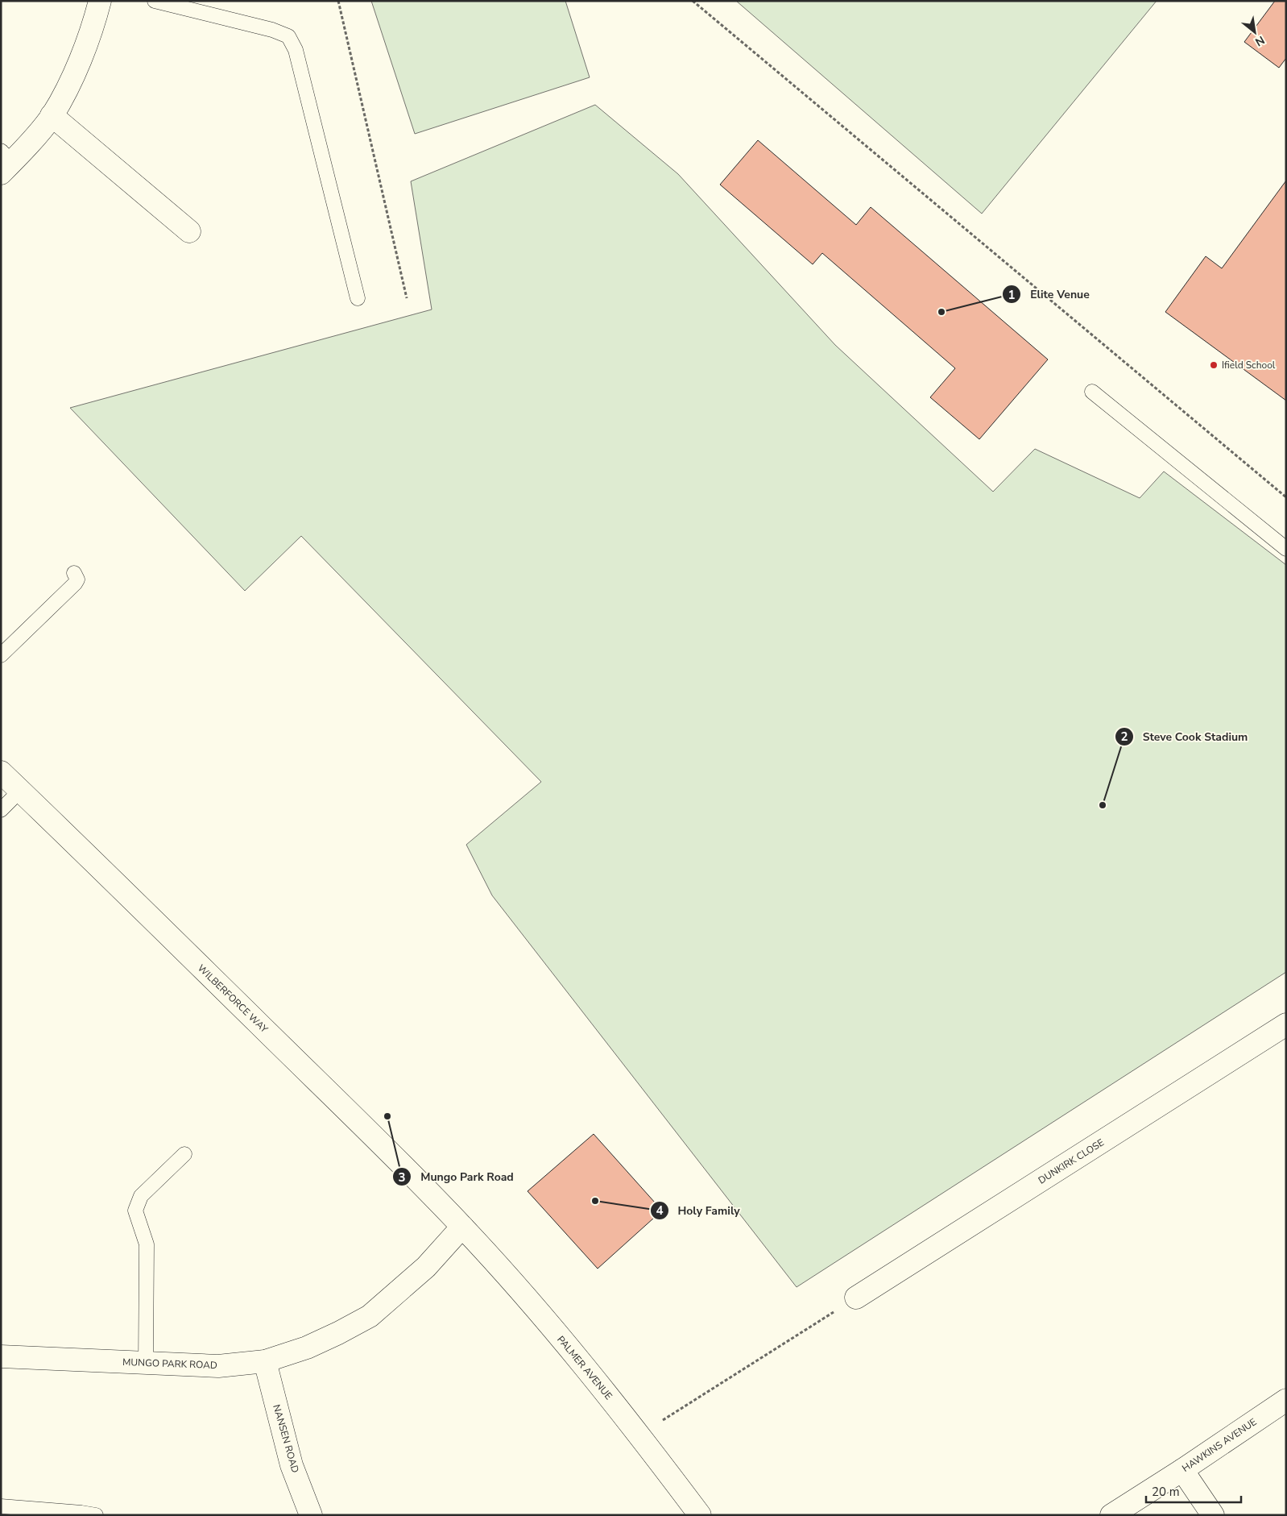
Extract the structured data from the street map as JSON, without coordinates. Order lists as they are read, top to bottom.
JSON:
{
  "streets": {
    "street": [
      "WILBERFORCE WAY",
      "DUNKIRK CLOSE",
      "MUNGO PARK ROAD",
      "PALMER AVENUE",
      "NANSEN ROAD",
      "HAWKINS AVENUE"
    ]
  },
  "crossings": [
    ["WILBERFORCE WAY", "MUNGO PARK ROAD"],
    ["WILBERFORCE WAY", "PALMER AVENUE"],
    ["MUNGO PARK ROAD", "PALMER AVENUE"],
    ["MUNGO PARK ROAD", "NANSEN ROAD"]
  ],
  "places": [
    "Elite Venue",
    "Ifield School",
    "Steve Cook Stadium",
    "Mungo Park Road",
    "Holy Family"
  ],
  "scale_bar": "20 m",
  "north": "bottom right"
}
